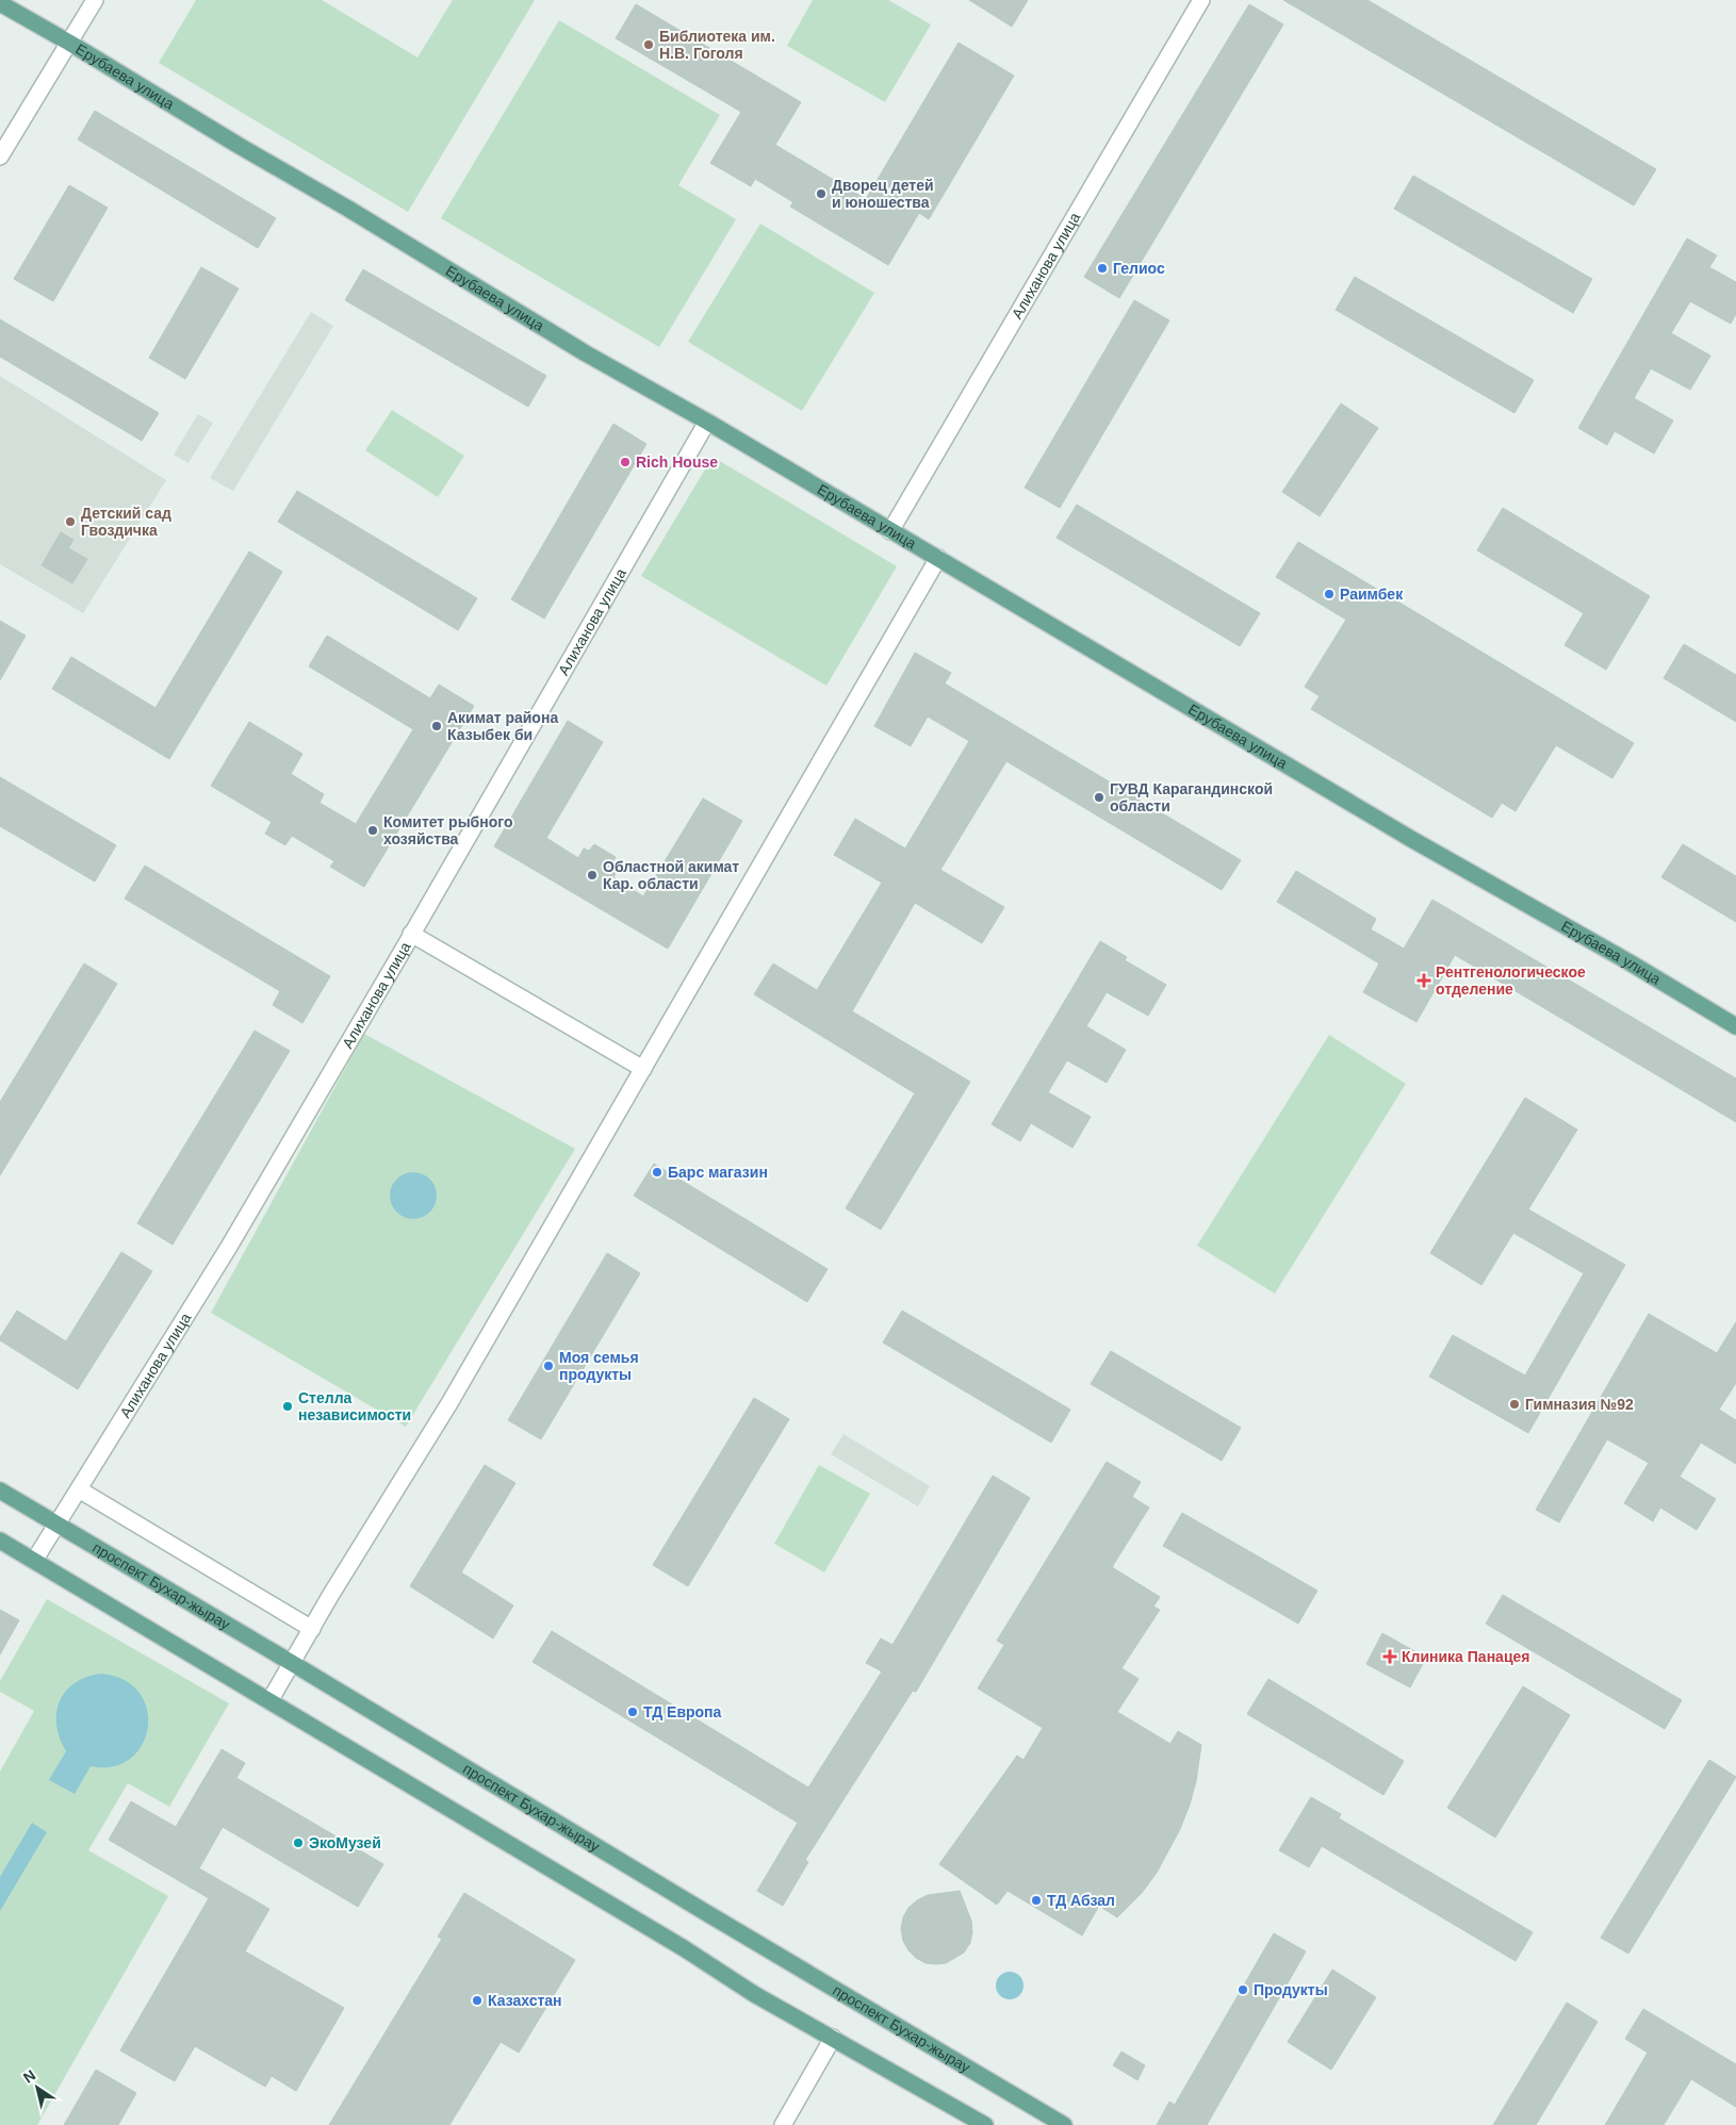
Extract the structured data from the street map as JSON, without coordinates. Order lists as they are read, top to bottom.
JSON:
{
  "streets": {
    "main road": ["Ерубаева улица", "проспект Бухар-жырау"],
    "street": ["Алиханова улица"]
  },
  "crossings": [
    ["Ерубаева улица", "Алиханова улица"],
    ["Алиханова улица", "проспект Бухар-жырау"]
  ],
  "places": {
    "other": [
      "Библиотека им. Н.В. Гоголя",
      "Дворец детей и юношества",
      "Гелиос",
      "Rich House",
      "Детский сад Гвоздичка",
      "Раимбек",
      "Акимат района Казыбек би",
      "ГУВД Карагандинской области",
      "Комитет рыбного хозяйства",
      "Областной акимат Кар. области",
      "Барс магазин",
      "Моя семья продукты",
      "Гимназия №92",
      "Стелла независимости",
      "ТД Европа",
      "ЭкоМузей",
      "ТД Абзал",
      "Продукты",
      "Казахстан"
    ],
    "health": ["Рентгенологическое отделение", "Клиника Панацея"]
  },
  "north": "top left"
}
